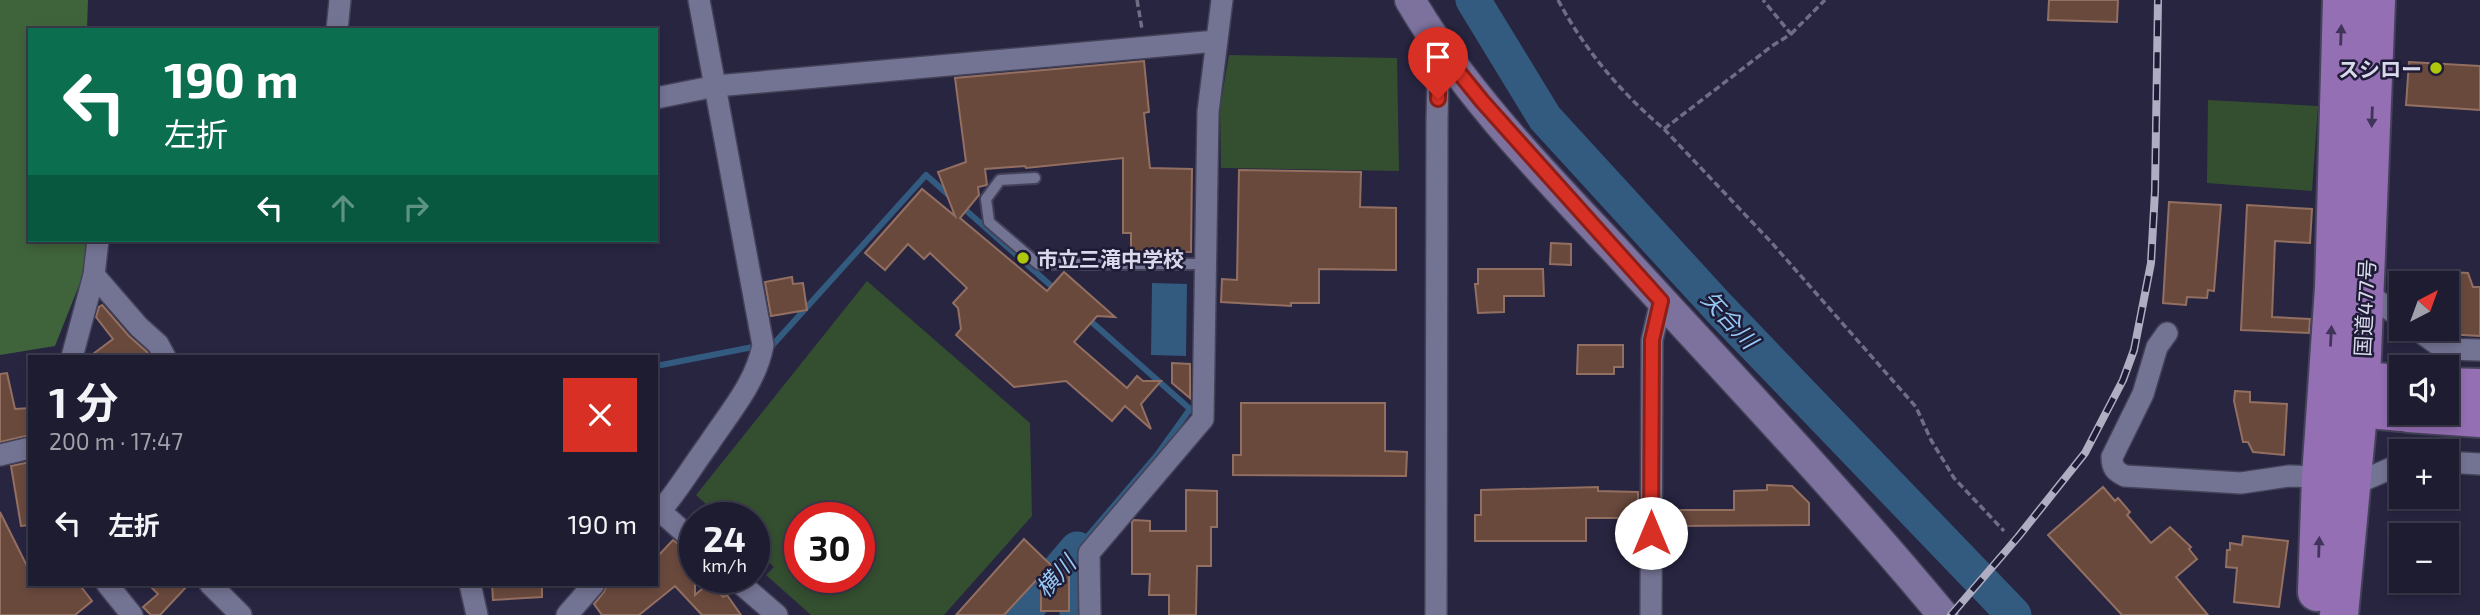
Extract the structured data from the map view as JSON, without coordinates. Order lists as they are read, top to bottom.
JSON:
{
  "streets": {
    "highway": ["国道477号"]
  },
  "water": ["矢合川", "横川"],
  "places": ["スシロー", "市立三滝中学校"],
  "north": "top right",
  "page": {
    "turn": ["190 m", "左折"],
    "map_buttons": ["+", "−"],
    "heading": ["1 分", "200 m · 17:47"],
    "list": [
      {
        "name": "左折",
        "value": "190 m"
      }
    ],
    "speed": "24 km/h",
    "limit": "30"
  }
}
